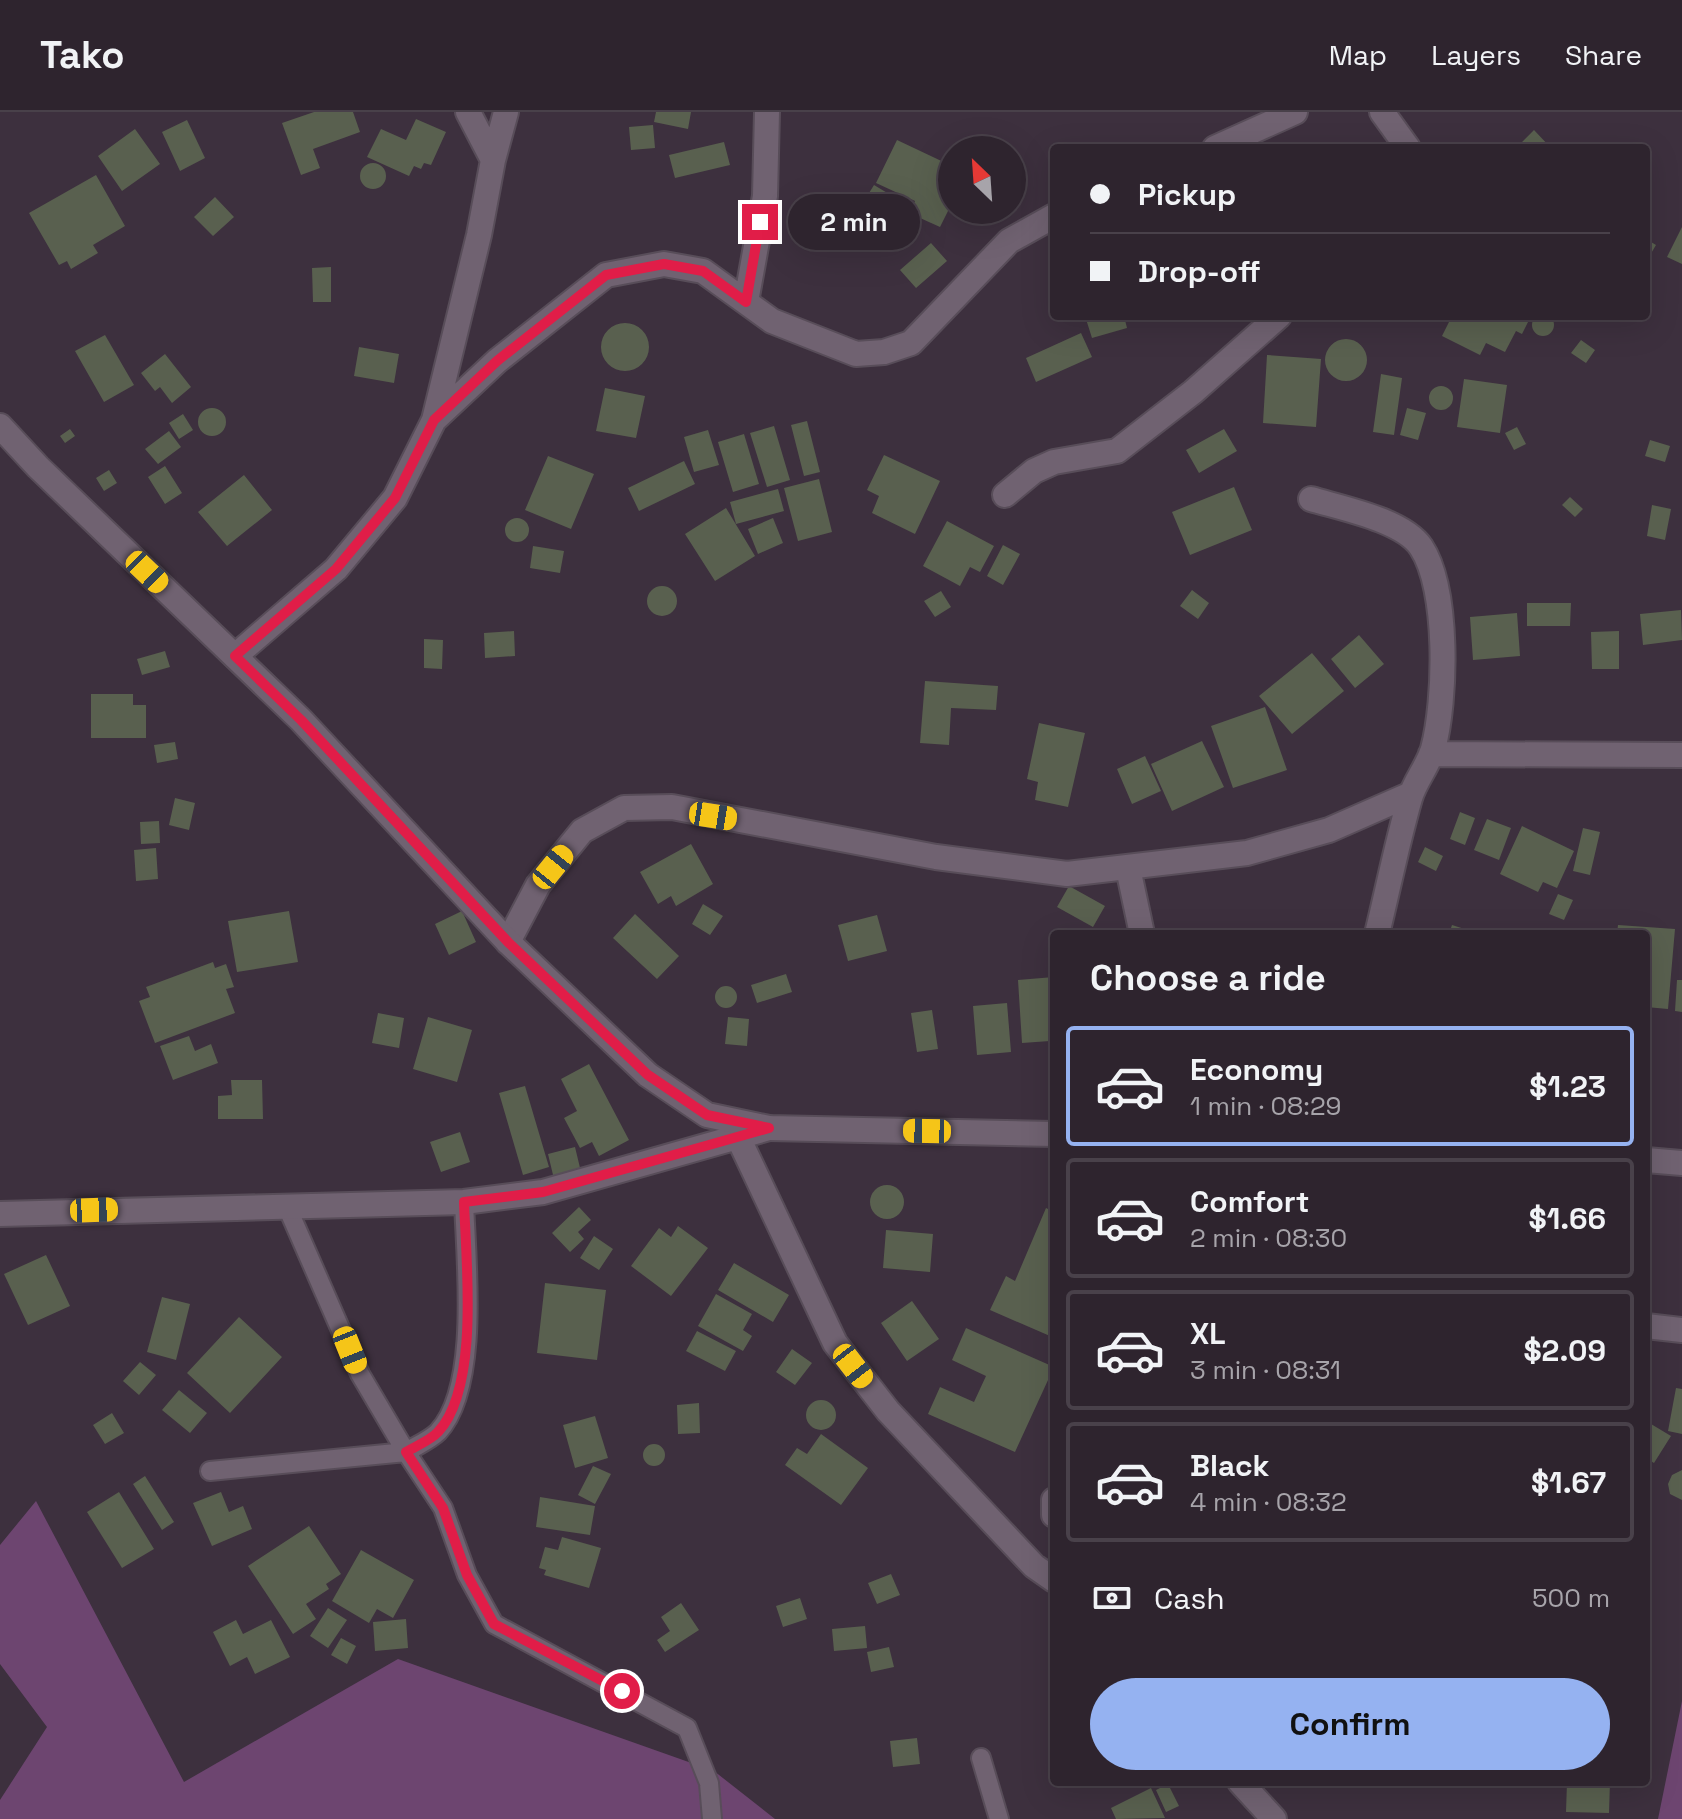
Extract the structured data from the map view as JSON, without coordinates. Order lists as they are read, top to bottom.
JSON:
{
  "north": "top left",
  "page": {
    "header": "Tako",
    "nav": ["Map", "Layers", "Share"],
    "banner": ["Pickup", "Drop-off"],
    "bubble": "2 min",
    "heading": "Choose a ride",
    "list": [
      {
        "name": "Economy",
        "note": "1 min · 08:29",
        "value": "$1.23"
      },
      {
        "name": "Comfort",
        "note": "2 min · 08:30",
        "value": "$1.66"
      },
      {
        "name": "XL",
        "note": "3 min · 08:31",
        "value": "$2.09"
      },
      {
        "name": "Black",
        "note": "4 min · 08:32",
        "value": "$1.67"
      }
    ],
    "pay": ["Cash", "500 m"],
    "buttons": "Confirm"
  }
}
